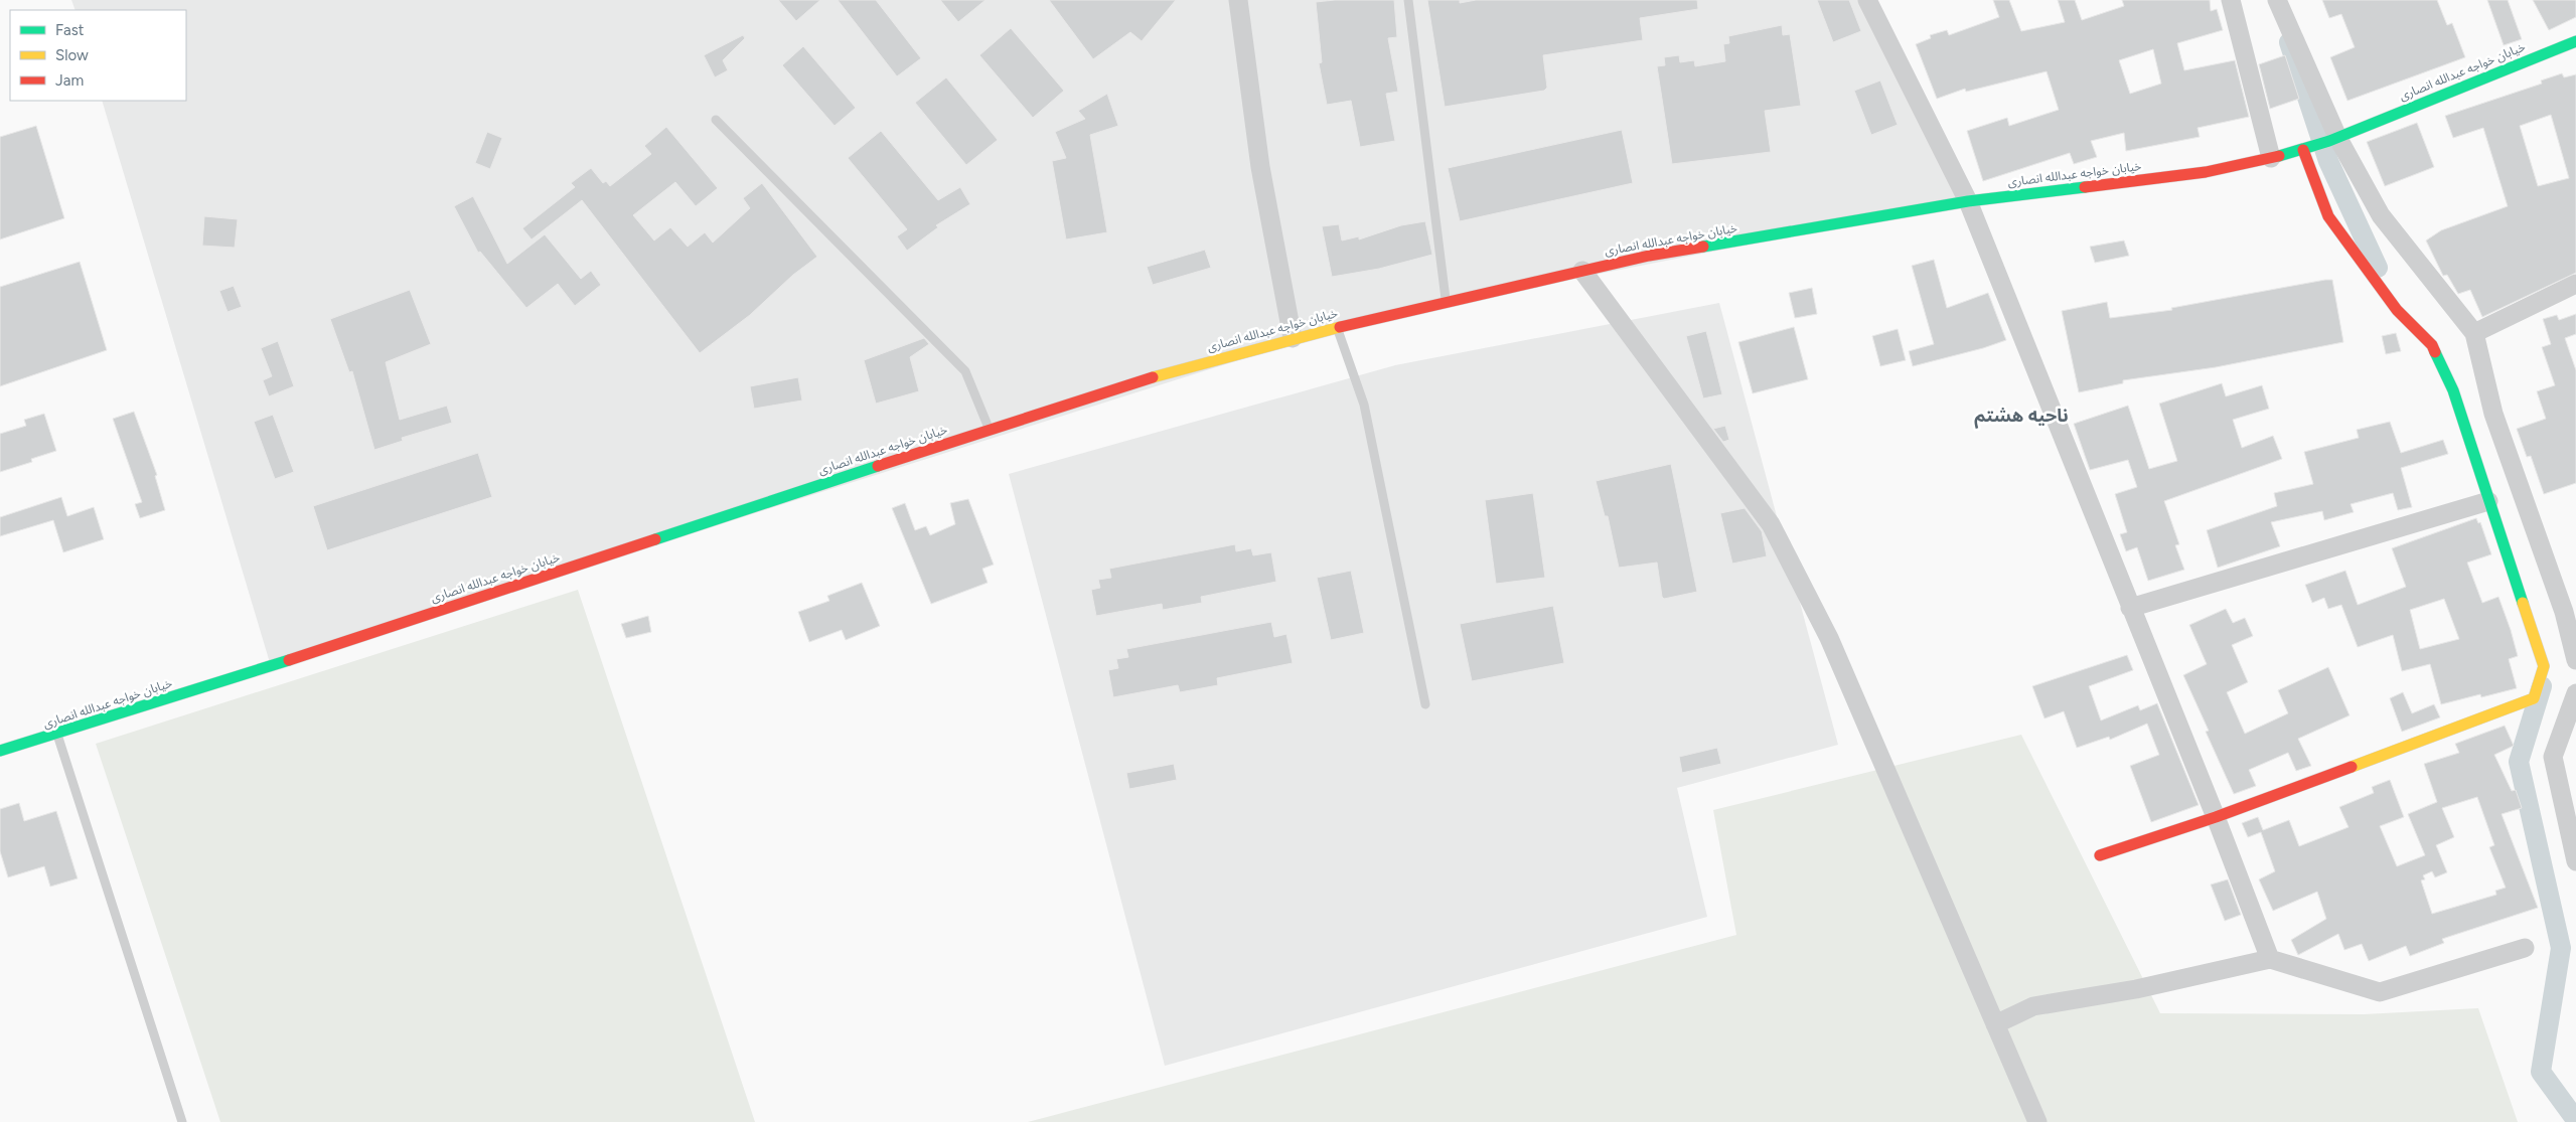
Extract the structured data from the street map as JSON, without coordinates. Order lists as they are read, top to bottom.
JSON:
{
  "streets": {
    "street": ["خیابان خواجه عبدالله انصاری"]
  },
  "districts": ["ناحیه هشتم"],
  "legend": ["Fast", "Slow", "Jam"]
}
